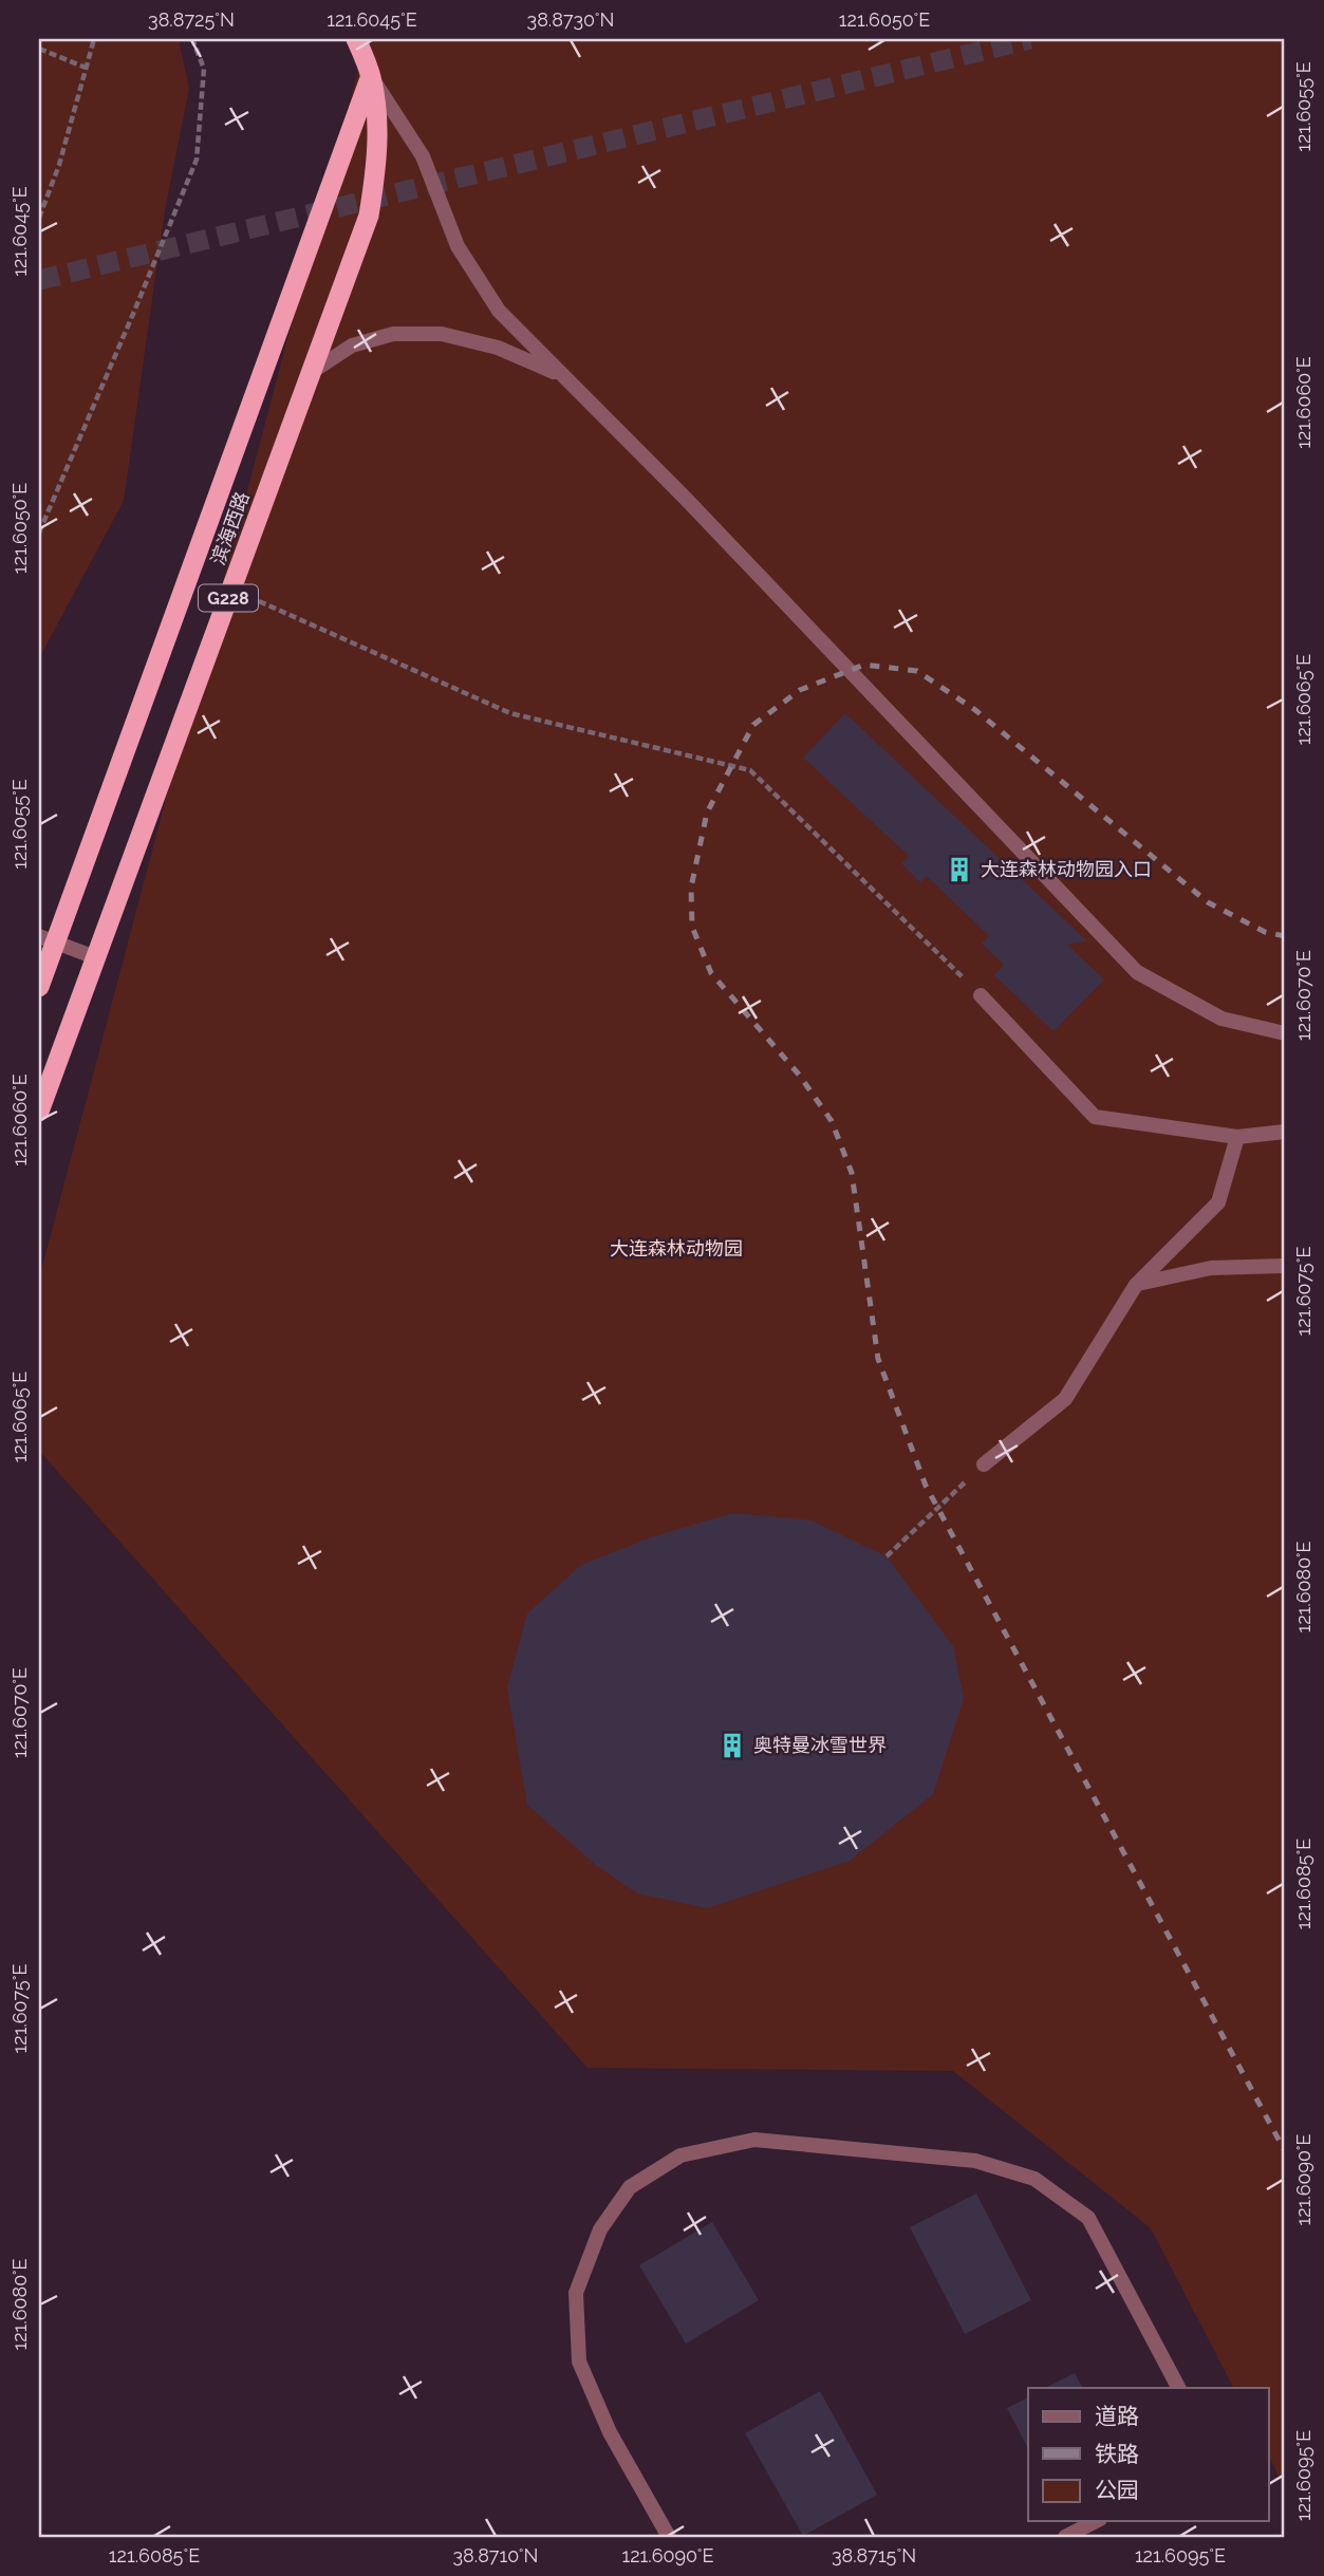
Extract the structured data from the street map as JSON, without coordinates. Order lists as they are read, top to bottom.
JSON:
{
  "streets": {
    "highway": ["滨海西路", "G228"]
  },
  "parks": ["大连森林动物园"],
  "places": {
    "building": ["大连森林动物园入口", "奥特曼冰雪世界"]
  },
  "legend": ["道路", "铁路", "公园"],
  "coordinates": [
    "38.8725°N",
    "121.6045°E",
    "38.8730°N",
    "121.6050°E",
    "121.6055°E",
    "121.6060°E",
    "121.6065°E",
    "121.6070°E",
    "121.6075°E",
    "121.6080°E",
    "121.6085°E",
    "121.6090°E",
    "121.6095°E",
    "38.8710°N",
    "38.8715°N"
  ]
}
